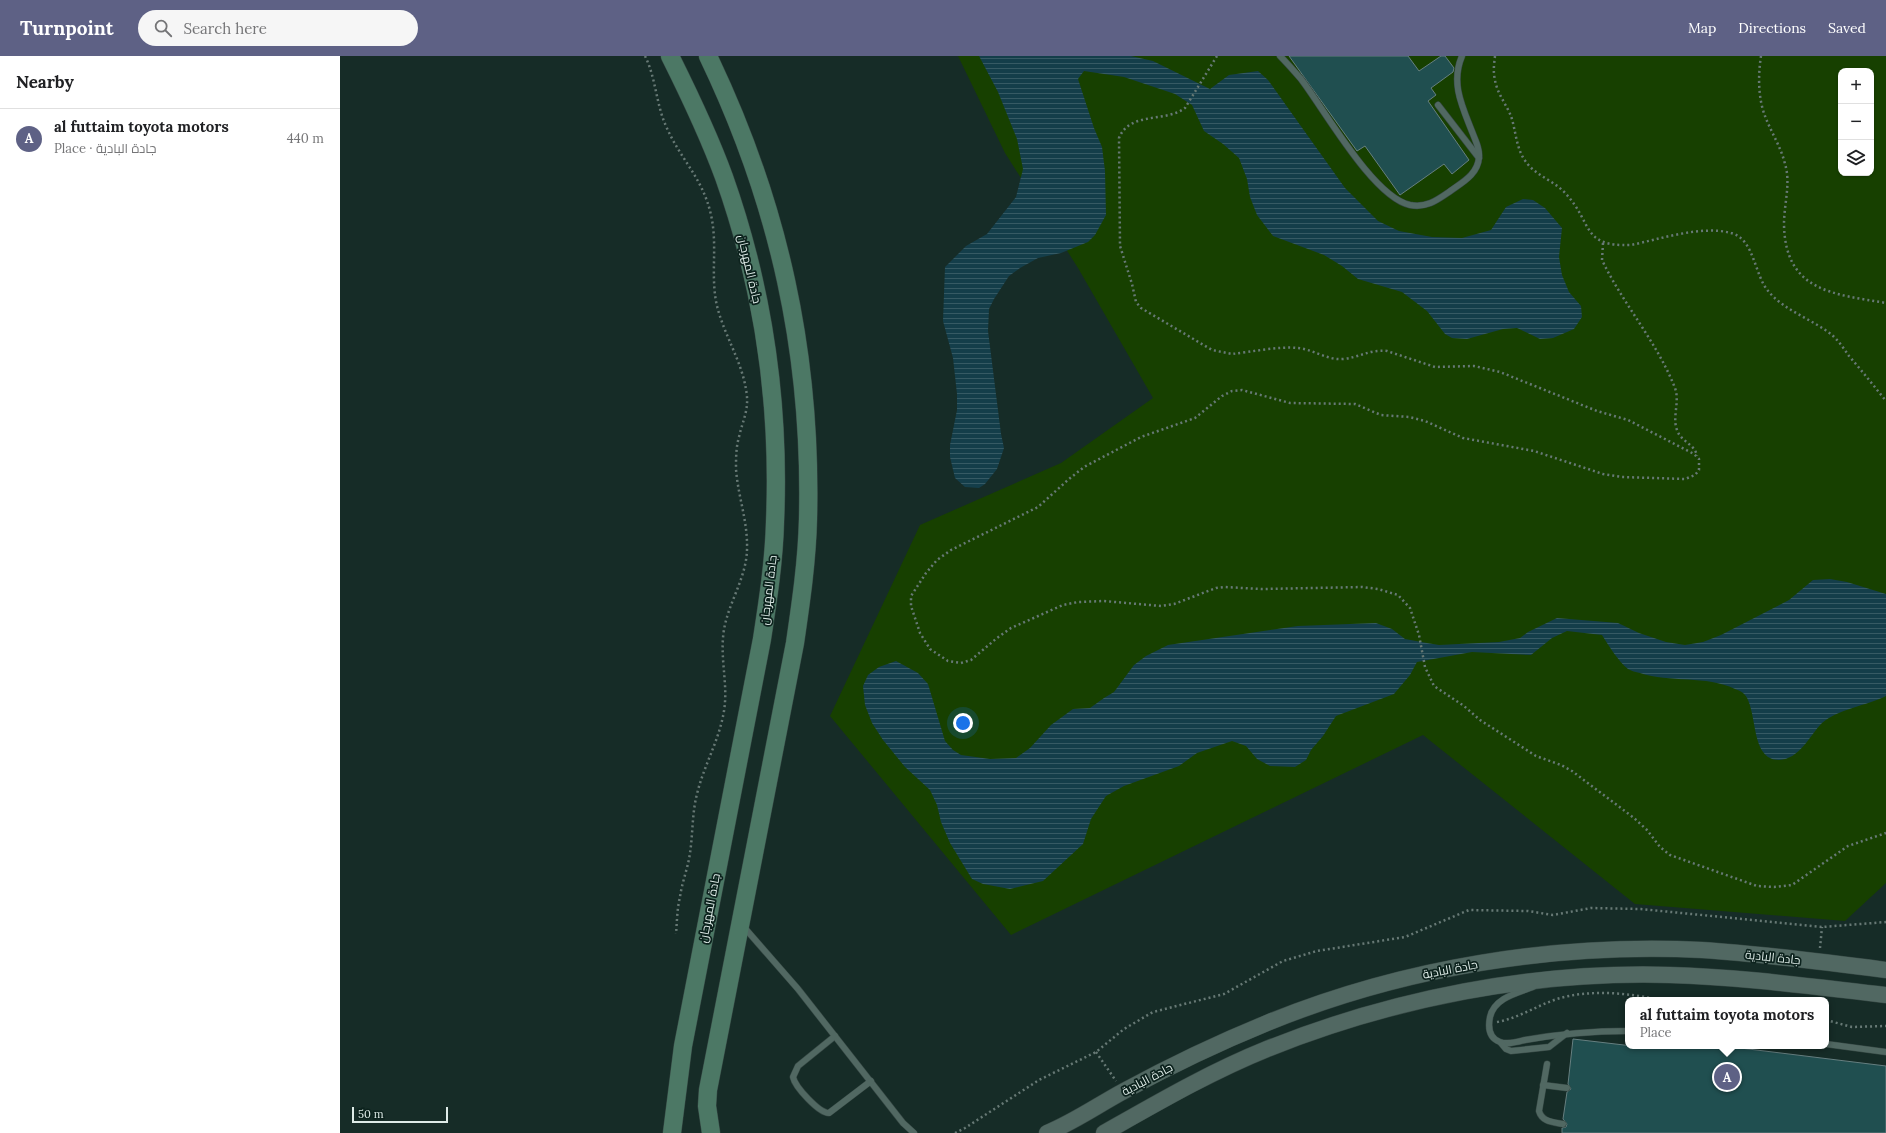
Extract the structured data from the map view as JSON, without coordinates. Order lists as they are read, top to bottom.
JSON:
{
  "streets": {
    "main road": ["جادة المهرجان"],
    "street": ["جادة البادية"]
  },
  "scale_bar": "50 m",
  "page": {
    "header": "Turnpoint",
    "search": "Search here",
    "nav": ["Map", "Directions", "Saved"],
    "heading": "Nearby",
    "map_buttons": ["+", "−"],
    "list": [
      {
        "mark": "A",
        "name": "al futtaim toyota motors",
        "note": "Place · جادة البادية",
        "value": "440 m"
      }
    ],
    "popup": ["al futtaim toyota motors", "Place"],
    "pins": "A",
    "scale": "50 m"
  }
}
